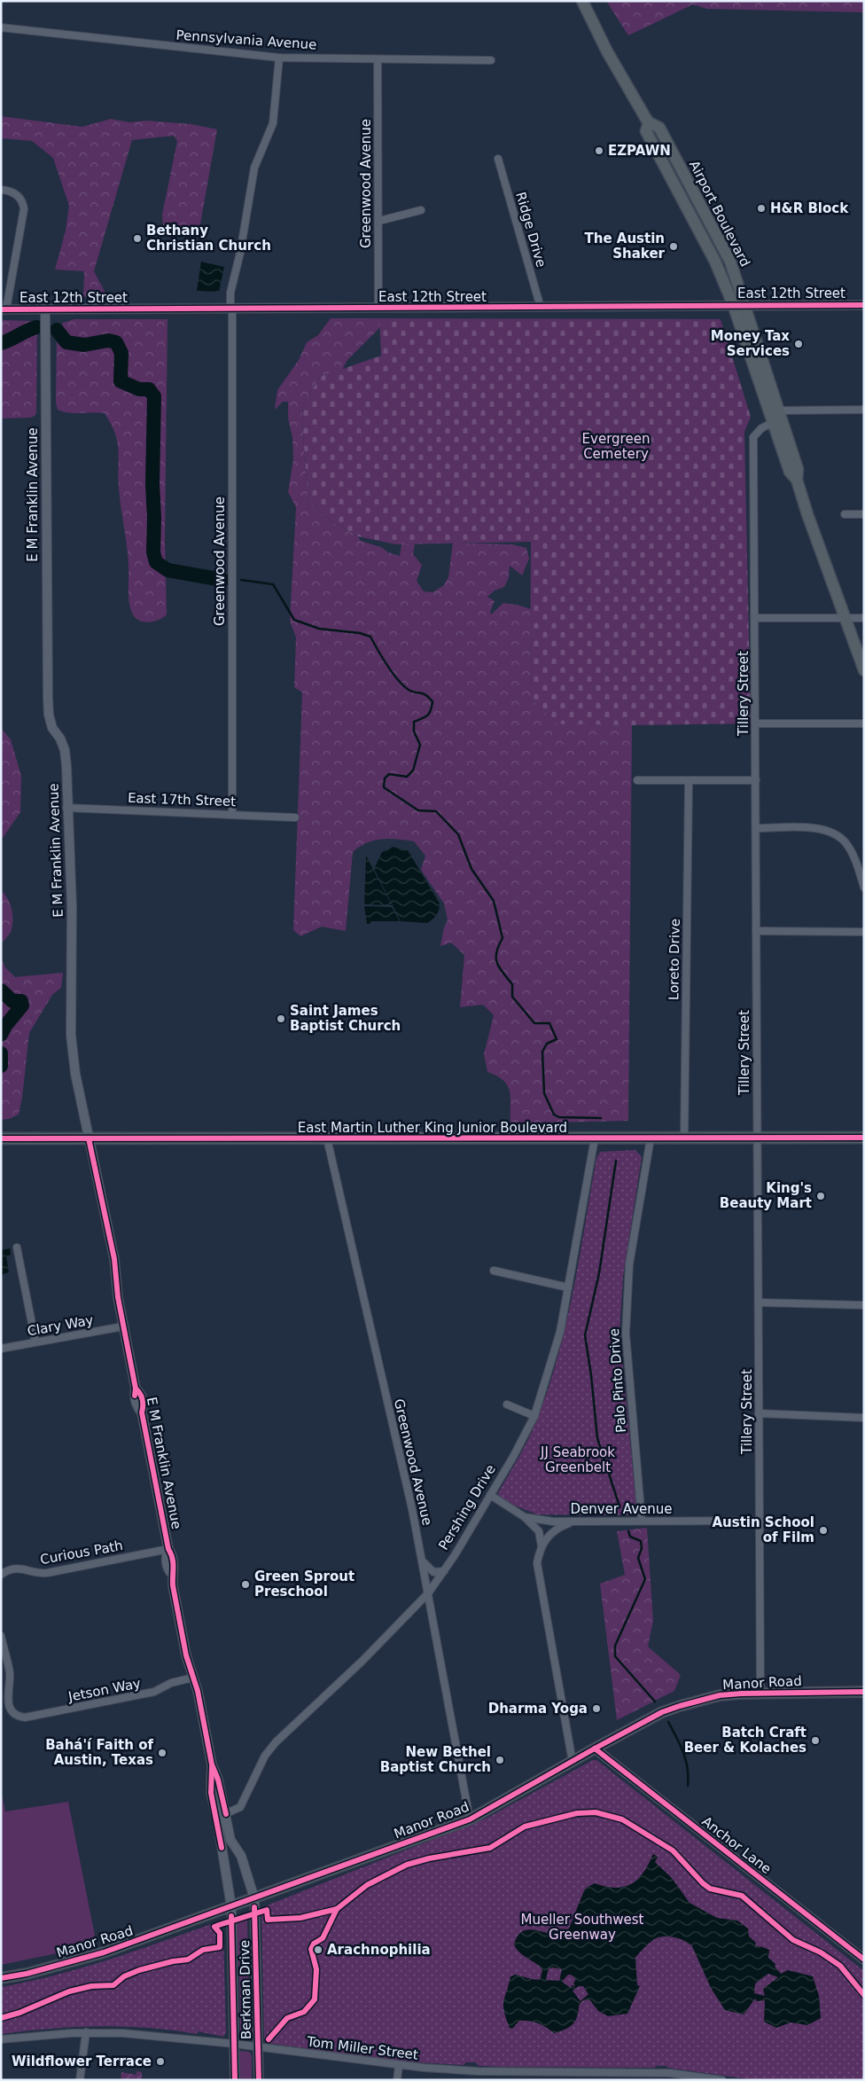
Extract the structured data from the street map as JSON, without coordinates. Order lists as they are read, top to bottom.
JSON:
{
  "streets": {
    "main road": ["Airport Boulevard", "East Martin Luther King Junior Boulevard", "Manor Road"],
    "street": [
      "Pennsylvania Avenue",
      "Greenwood Avenue",
      "Ridge Drive",
      "East 12th Street",
      "E M Franklin Avenue",
      "Tillery Street",
      "East 17th Street",
      "Loreto Drive",
      "Clary Way",
      "Palo Pinto Drive",
      "Pershing Drive",
      "Denver Avenue",
      "Curious Path",
      "Jetson Way",
      "Anchor Lane",
      "Berkman Drive",
      "Tom Miller Street"
    ]
  },
  "crossings": [
    ["Pennsylvania Avenue", "Greenwood Avenue"],
    ["Greenwood Avenue", "East 12th Street"],
    ["Greenwood Avenue", "East 17th Street"],
    ["Greenwood Avenue", "East Martin Luther King Junior Boulevard"],
    ["Greenwood Avenue", "Pershing Drive"],
    ["Greenwood Avenue", "Manor Road"],
    ["Airport Boulevard", "East 12th Street"],
    ["Airport Boulevard", "Tillery Street"],
    ["Ridge Drive", "East 12th Street"],
    ["East 12th Street", "E M Franklin Avenue"],
    ["E M Franklin Avenue", "East 17th Street"],
    ["E M Franklin Avenue", "East Martin Luther King Junior Boulevard"],
    ["E M Franklin Avenue", "Clary Way"],
    ["E M Franklin Avenue", "Pershing Drive"],
    ["E M Franklin Avenue", "Curious Path"],
    ["E M Franklin Avenue", "Jetson Way"],
    ["Tillery Street", "East Martin Luther King Junior Boulevard"],
    ["Tillery Street", "Denver Avenue"],
    ["Tillery Street", "Manor Road"],
    ["Loreto Drive", "East Martin Luther King Junior Boulevard"],
    ["East Martin Luther King Junior Boulevard", "Palo Pinto Drive"],
    ["East Martin Luther King Junior Boulevard", "Pershing Drive"],
    ["Palo Pinto Drive", "Denver Avenue"],
    ["Pershing Drive", "Denver Avenue"],
    ["Manor Road", "Anchor Lane"],
    ["Manor Road", "Berkman Drive"],
    ["Berkman Drive", "Tom Miller Street"]
  ],
  "parks": ["Evergreen Cemetery", "JJ Seabrook Greenbelt", "Mueller Southwest Greenway"],
  "places": [
    "EZPAWN",
    "H&R Block",
    "Bethany Christian Church",
    "The Austin Shaker",
    "Money Tax Services",
    "Saint James Baptist Church",
    "King's Beauty Mart",
    "Austin School of Film",
    "Green Sprout Preschool",
    "Dharma Yoga",
    "Batch Craft Beer & Kolaches",
    "Bahá'í Faith of Austin, Texas",
    "New Bethel Baptist Church",
    "Arachnophilia",
    "Wildflower Terrace"
  ]
}
